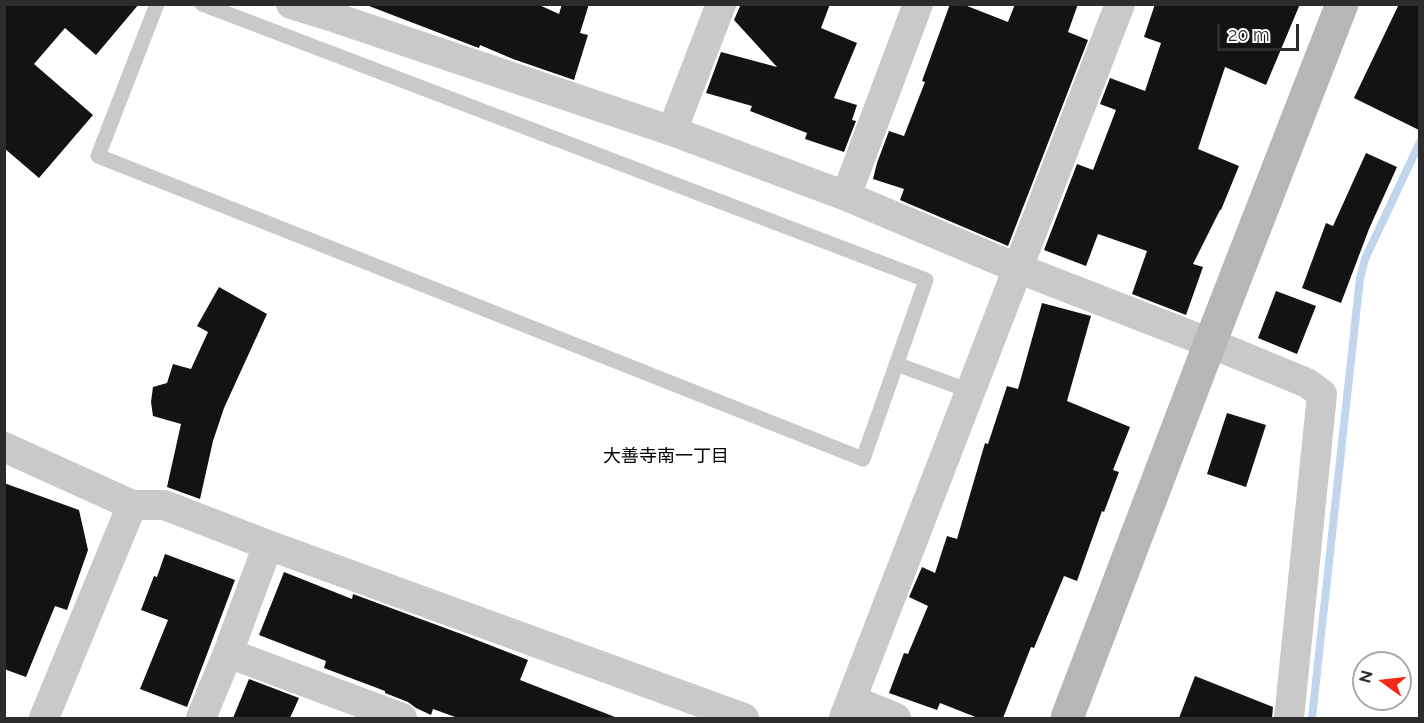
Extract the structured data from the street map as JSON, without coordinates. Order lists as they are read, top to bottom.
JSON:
{
  "districts": ["大善寺南一丁目"],
  "scale_bar": "20 m",
  "north": "left"
}
